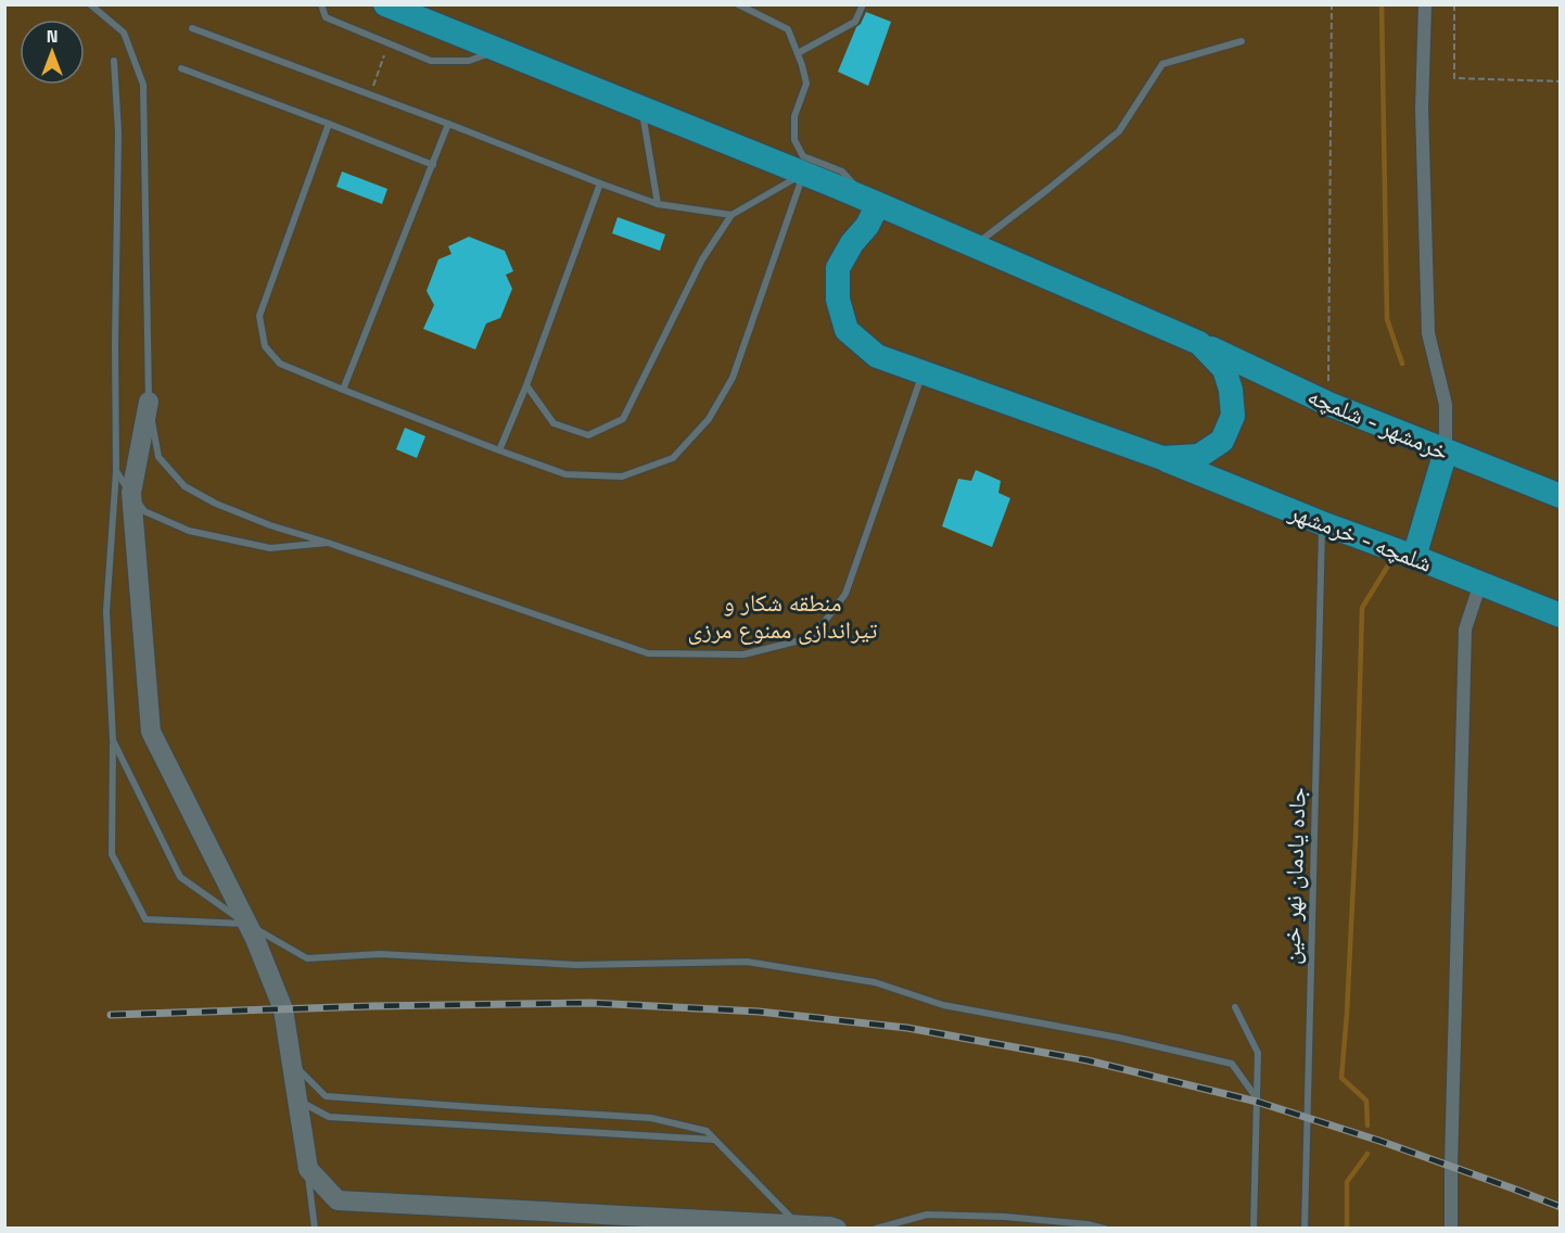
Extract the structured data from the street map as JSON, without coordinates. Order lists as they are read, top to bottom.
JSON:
{
  "streets": {
    "highway": ["خرمشهر - شلمچه", "شلمچه - خرمشهر"],
    "lane": ["جاده یادمان نهر خین"]
  },
  "crossings": [
    ["خرمشهر - شلمچه", "شلمچه - خرمشهر"],
    ["شلمچه - خرمشهر", "جاده یادمان نهر خین"]
  ],
  "parks": ["منطقه شکار و تیراندازی ممنوع مرزی"],
  "north": "top"
}
